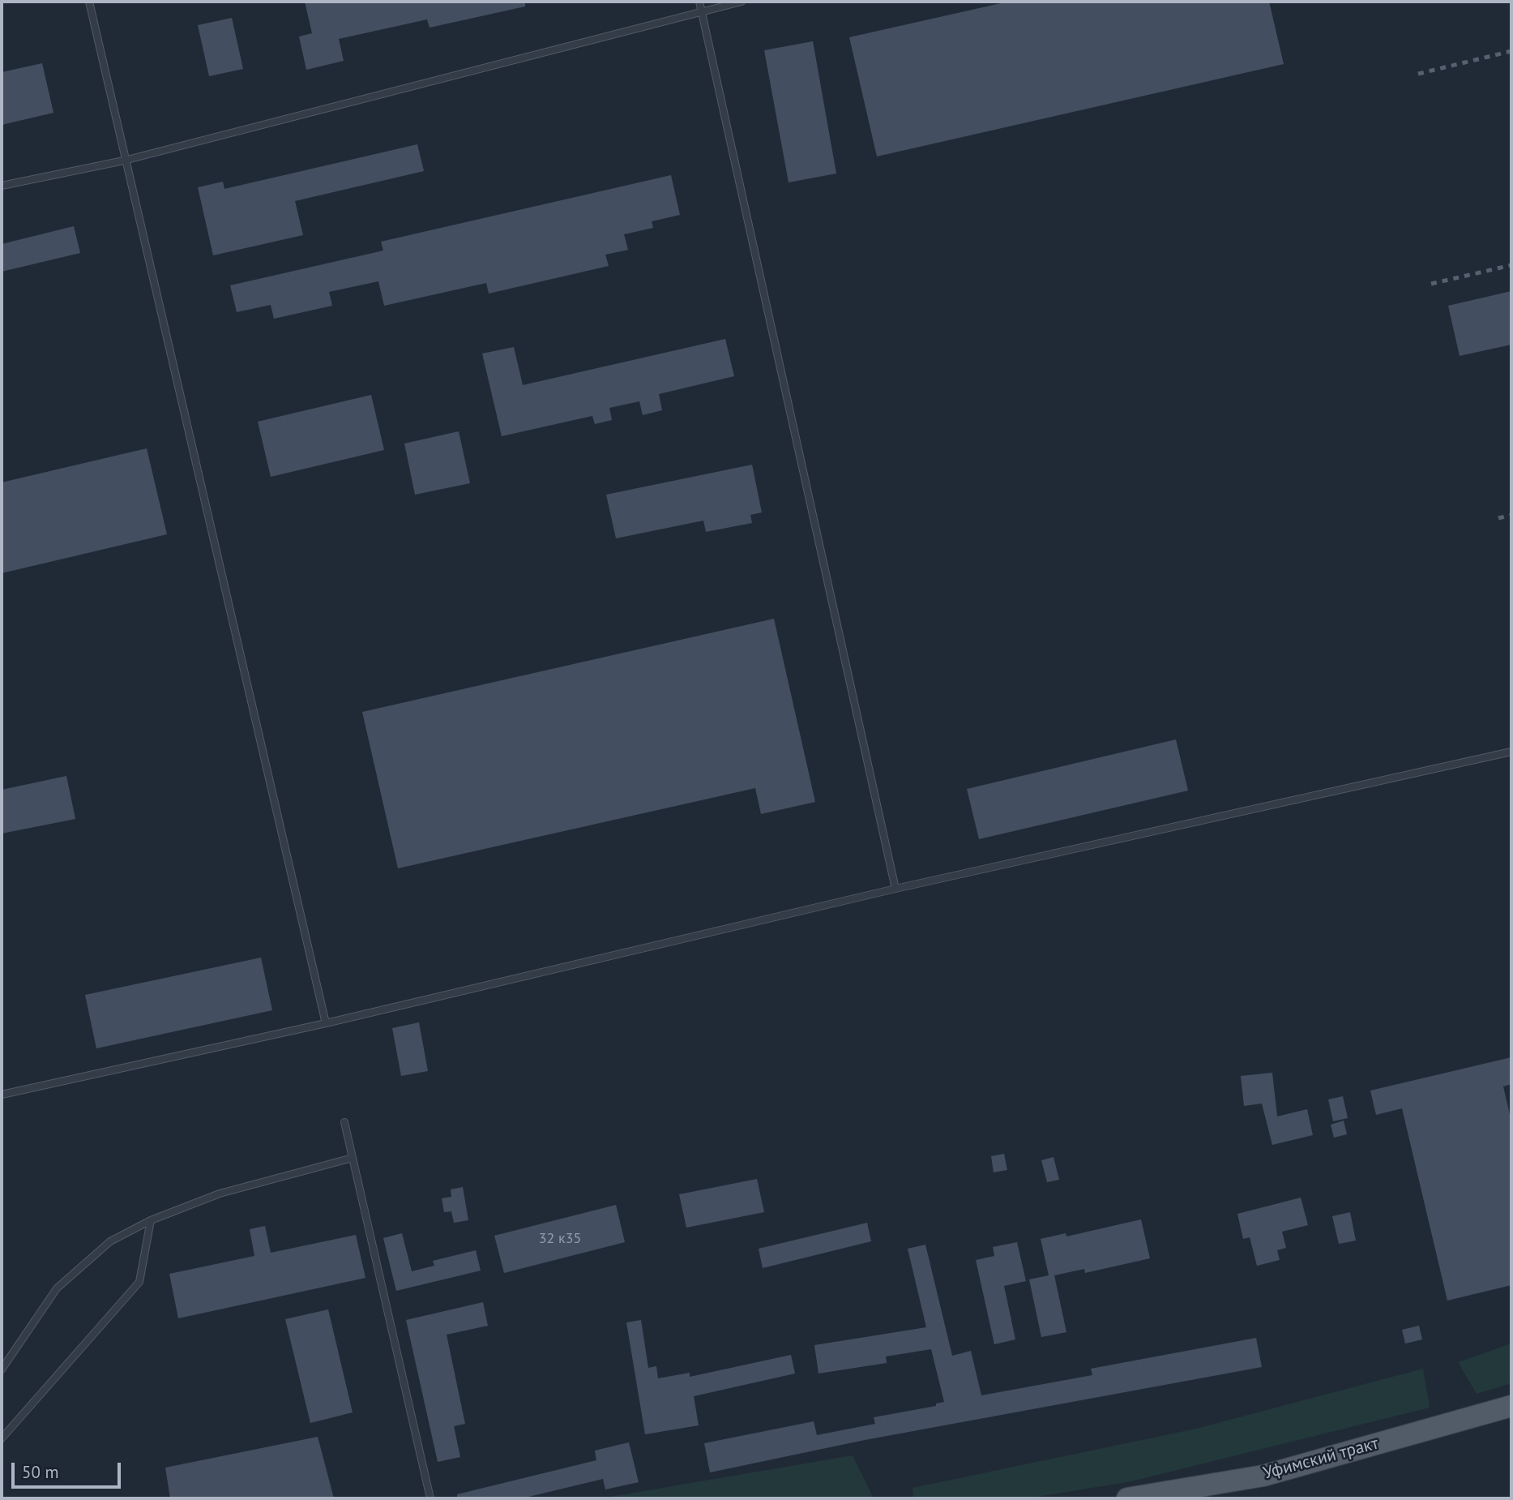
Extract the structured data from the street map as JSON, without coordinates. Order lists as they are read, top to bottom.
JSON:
{
  "streets": {
    "main road": ["Уфимский тракт"]
  },
  "house_numbers": ["32 к35"],
  "scale_bar": "50 m"
}
